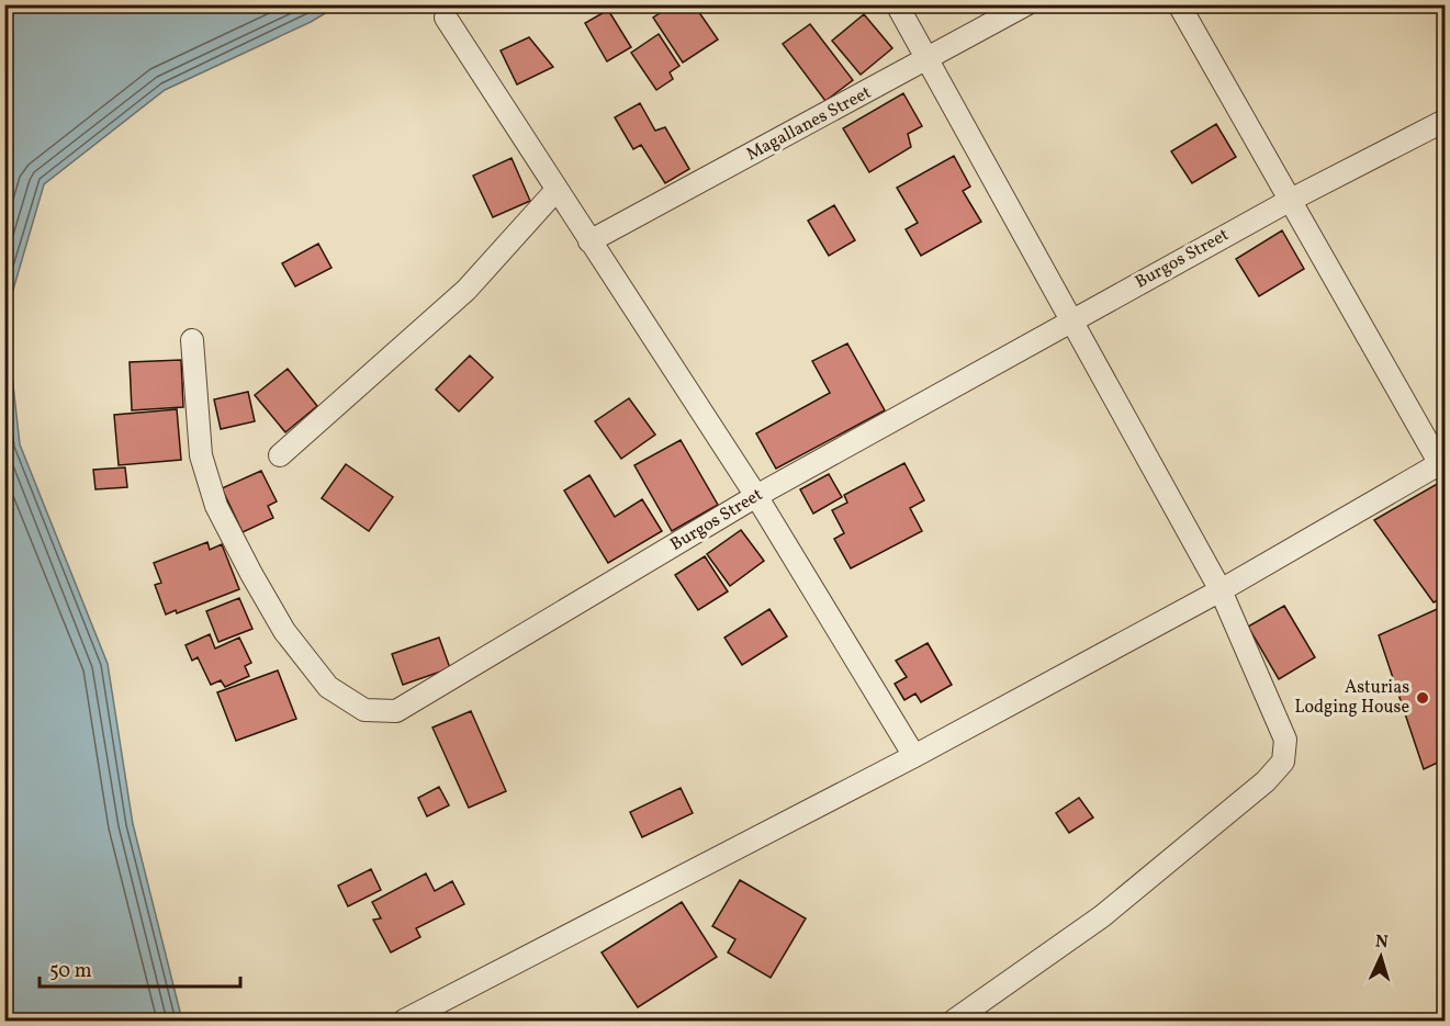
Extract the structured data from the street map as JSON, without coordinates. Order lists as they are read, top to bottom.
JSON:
{
  "streets": {
    "street": ["Magallanes Street", "Burgos Street"]
  },
  "places": ["Asturias Lodging House"],
  "scale_bar": "50 m",
  "north": "top"
}
